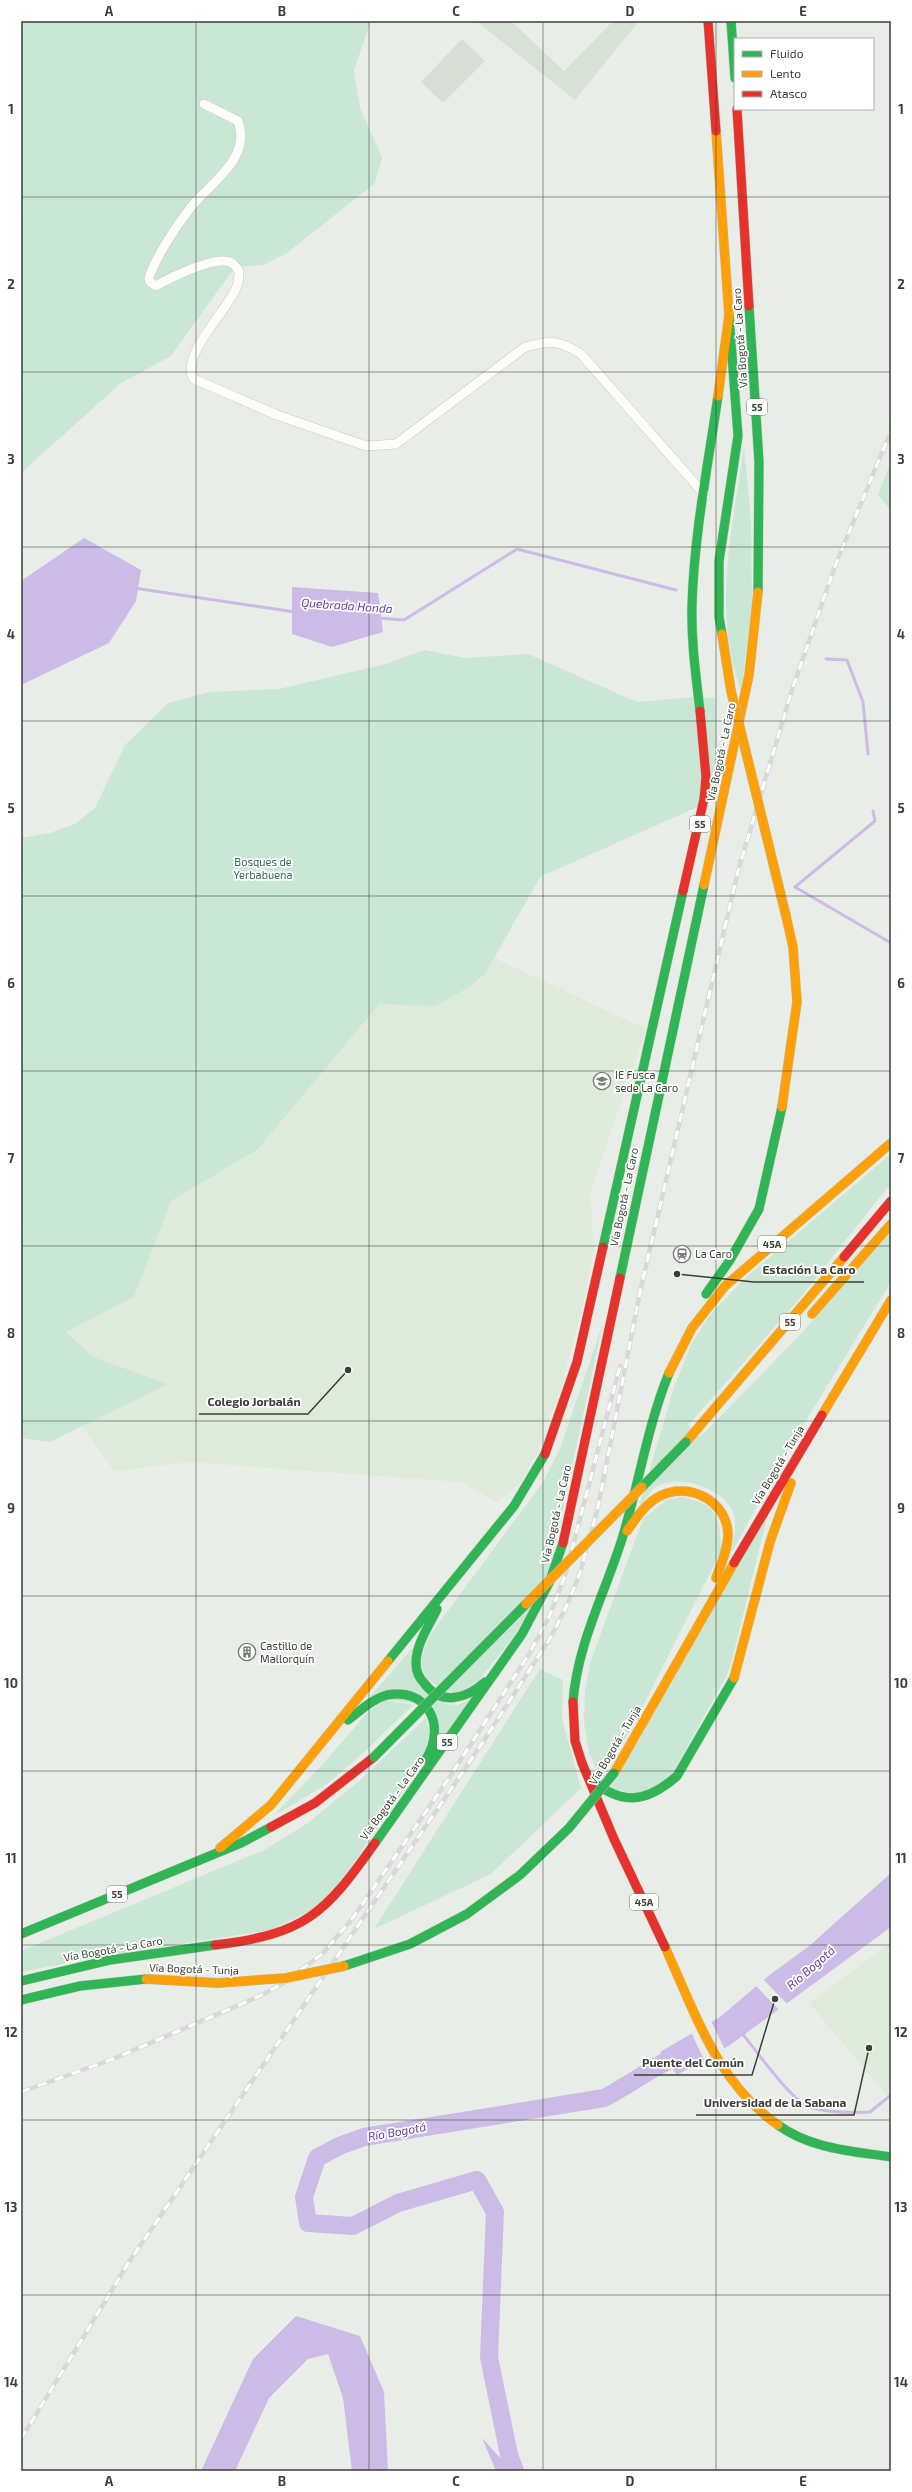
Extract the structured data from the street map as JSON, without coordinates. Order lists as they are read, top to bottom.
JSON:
{
  "streets": {
    "main road": [
      "Vía Bogotá - La Caro",
      "55",
      "45A",
      "Vía Bogotá - Tunja"
    ]
  },
  "crossings": [
    ["Vía Bogotá - La Caro", "55"]
  ],
  "water": ["Quebrada Honda", "Río Bogotá"],
  "parks": ["Bosques de Yerbabuena"],
  "places": {
    "school or university": ["IE Fusca sede La Caro"],
    "station": ["La Caro"],
    "other": [
      "Estación La Caro",
      "Colegio Jorbalán",
      "Puente del Común",
      "Universidad de la Sabana"
    ],
    "building": ["Castillo de Mallorquín"]
  },
  "legend": ["Fluido", "Lento", "Atasco"],
  "grid": {
    "columns": [
      "A",
      "B",
      "C",
      "D",
      "E"
    ],
    "rows": [
      "1",
      "2",
      "3",
      "4",
      "5",
      "6",
      "7",
      "8",
      "9",
      "10",
      "11",
      "12",
      "13",
      "14"
    ]
  }
}
